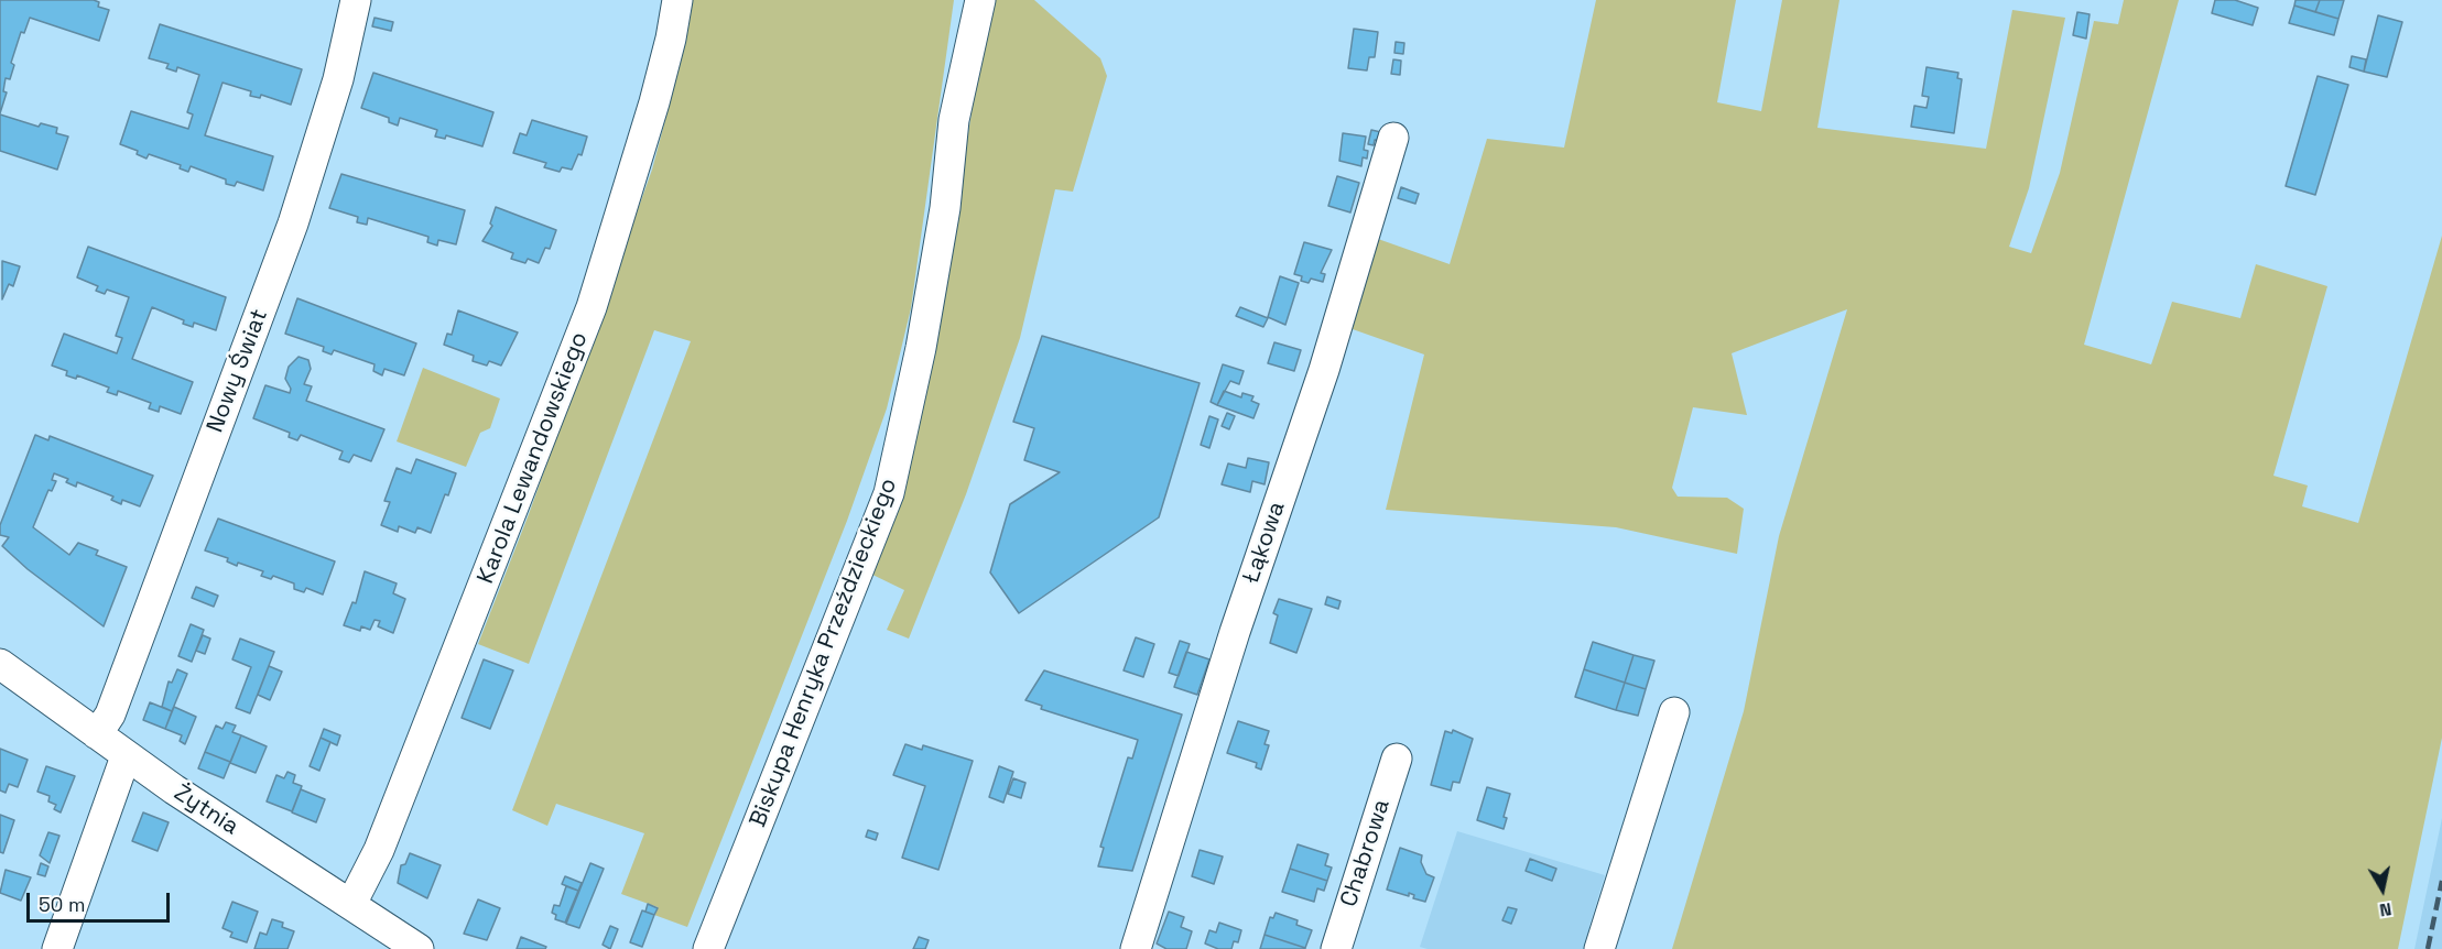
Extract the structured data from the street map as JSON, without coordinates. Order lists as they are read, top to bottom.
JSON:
{
  "streets": {
    "street": [
      "Nowy Świat",
      "Karola Lewandowskiego",
      "Łąkowa",
      "Biskupa Henryka Przeździeckiego",
      "Żytnia",
      "Chabrowa"
    ]
  },
  "crossings": [
    ["Nowy Świat", "Żytnia"],
    ["Karola Lewandowskiego", "Żytnia"]
  ],
  "scale_bar": "50 m",
  "north": "bottom"
}
